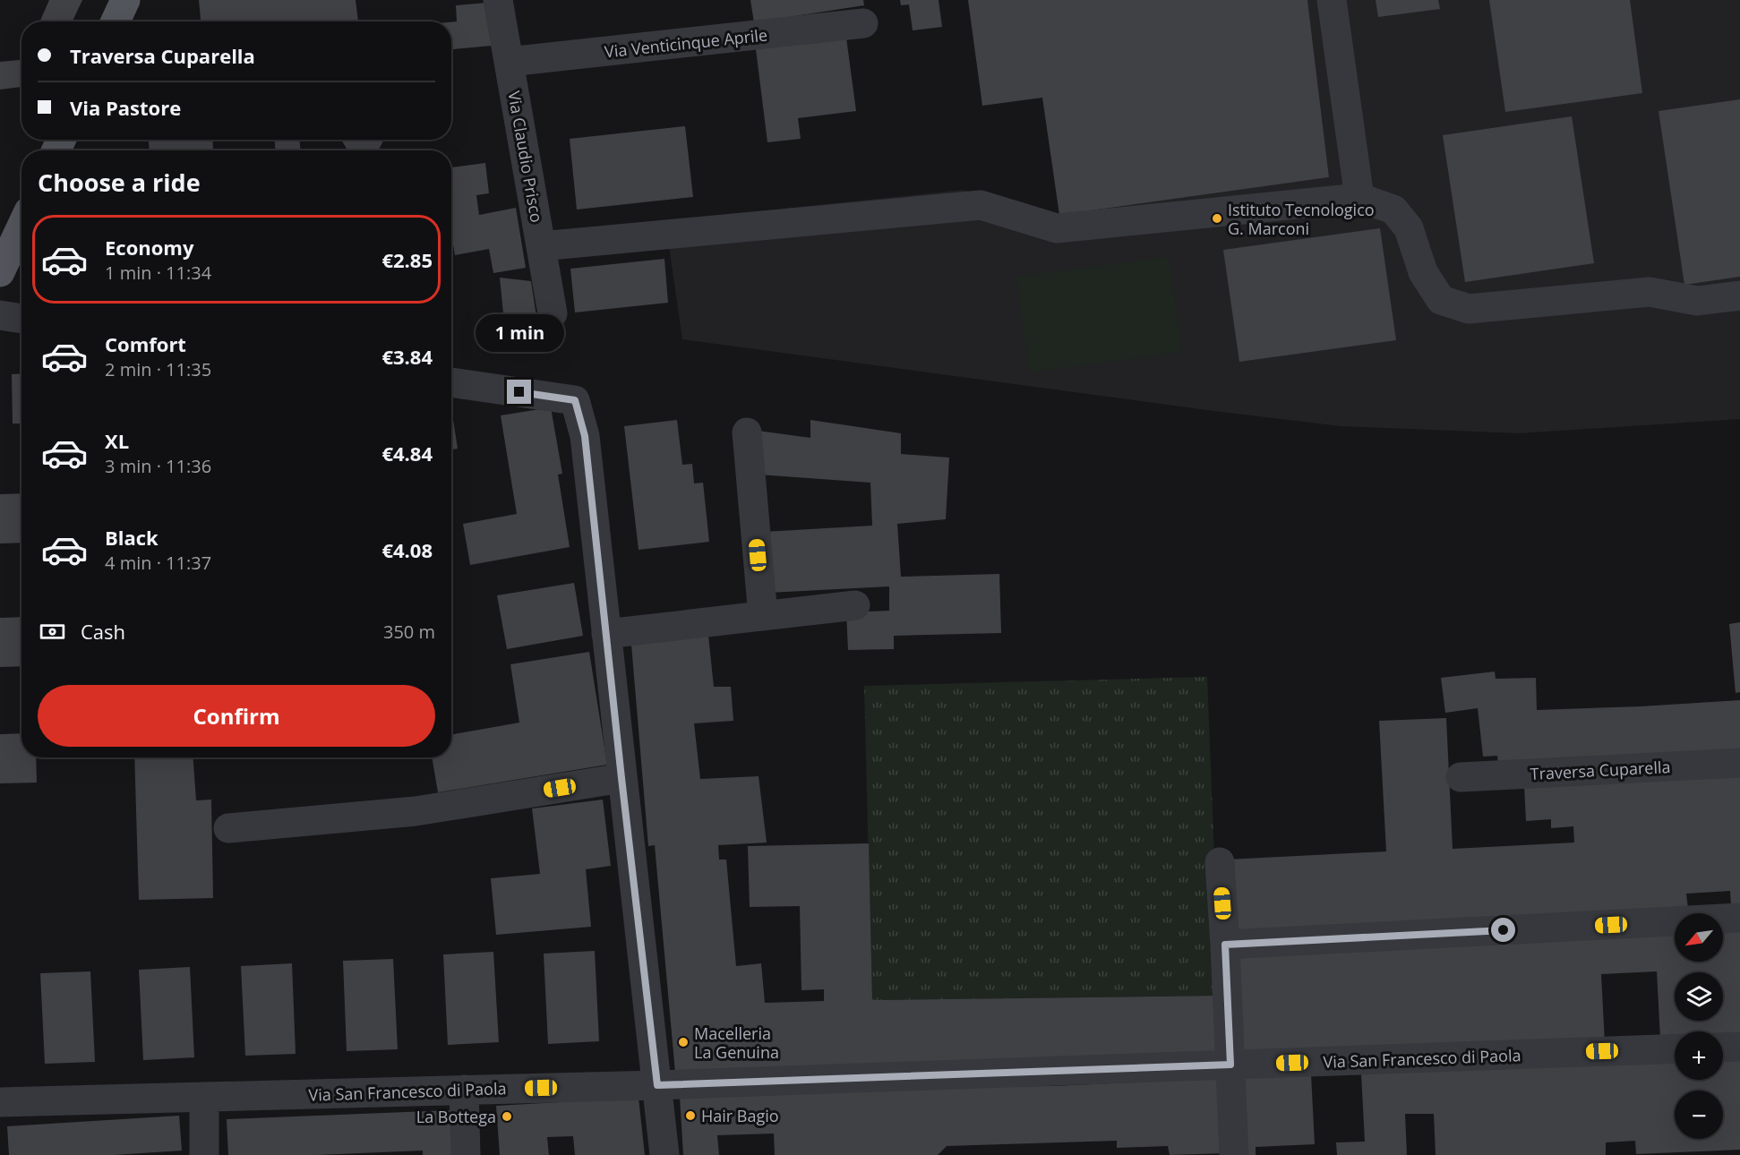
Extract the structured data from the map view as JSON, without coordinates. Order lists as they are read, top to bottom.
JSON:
{
  "streets": {
    "street": [
      "Via Venticinque Aprile",
      "Via Claudio Prisco",
      "Traversa Cuparella",
      "Via San Francesco di Paola"
    ]
  },
  "crossings": [
    ["Via Venticinque Aprile", "Via Claudio Prisco"]
  ],
  "places": [
    "Istituto Tecnologico G. Marconi",
    "Macelleria La Genuina",
    "Hair Bagio",
    "La Bottega"
  ],
  "north": "bottom left",
  "page": {
    "banner": ["Traversa Cuparella", "Via Pastore"],
    "heading": "Choose a ride",
    "list": [
      {
        "name": "Economy",
        "note": "1 min · 11:34",
        "value": "€2.85"
      },
      {
        "name": "Comfort",
        "note": "2 min · 11:35",
        "value": "€3.84"
      },
      {
        "name": "XL",
        "note": "3 min · 11:36",
        "value": "€4.84"
      },
      {
        "name": "Black",
        "note": "4 min · 11:37",
        "value": "€4.08"
      }
    ],
    "bubble": "1 min",
    "pay": ["Cash", "350 m"],
    "buttons": "Confirm",
    "map_buttons": ["+", "−"]
  }
}
